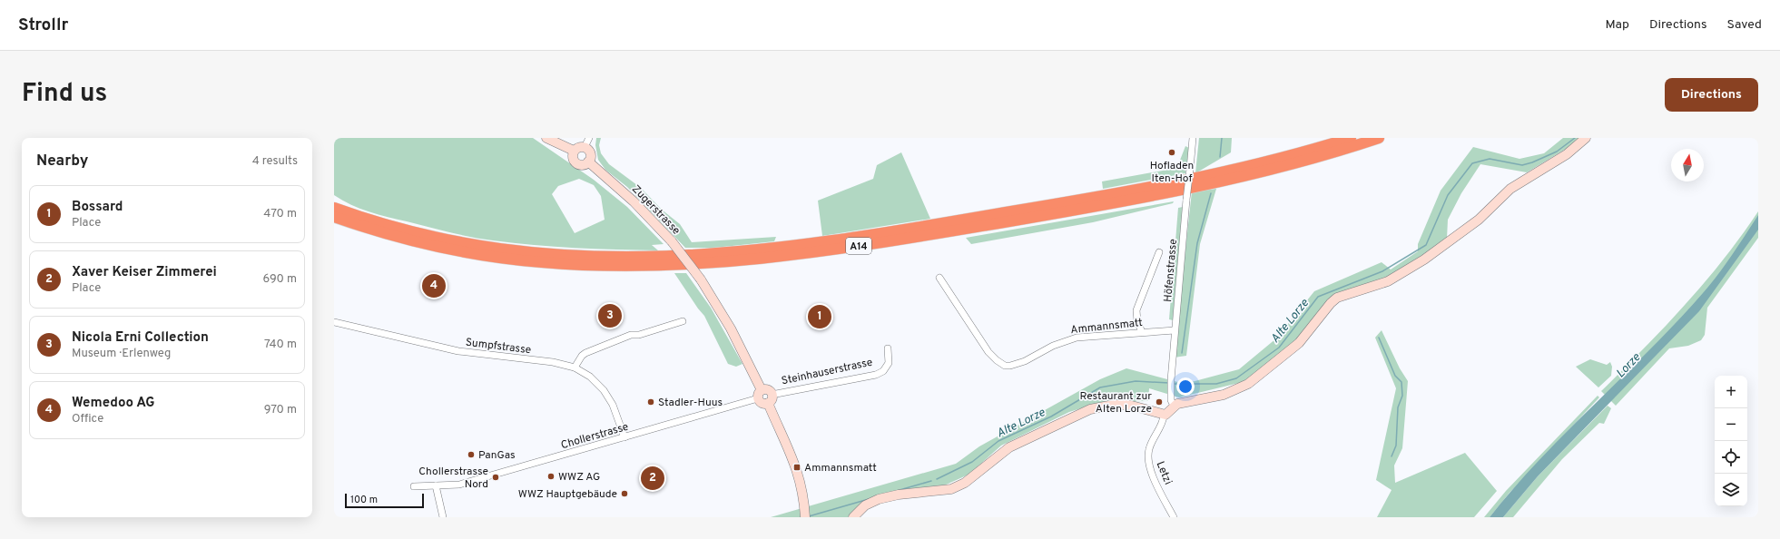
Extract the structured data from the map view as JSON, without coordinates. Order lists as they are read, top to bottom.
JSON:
{
  "streets": {
    "highway": ["A14"],
    "street": [
      "Zugerstrasse",
      "Höfenstrasse",
      "Ammannsmatt",
      "Sumpfstrasse",
      "Steinhauserstrasse",
      "Chollerstrasse",
      "Letzi"
    ]
  },
  "crossings": [
    ["Zugerstrasse", "Steinhauserstrasse"],
    ["Zugerstrasse", "Chollerstrasse"],
    ["Höfenstrasse", "Ammannsmatt"],
    ["Sumpfstrasse", "Chollerstrasse"],
    ["Steinhauserstrasse", "Chollerstrasse"]
  ],
  "water": ["Alte Lorze", "Lorze"],
  "places": {
    "other": [
      "Hofladen Iten-Hof",
      "Stadler-Huus",
      "Restaurant zur Alten Lorze",
      "PanGas",
      "WWZ AG",
      "Chollerstrasse Nord",
      "WWZ Hauptgebäude"
    ],
    "transit": ["Ammannsmatt"]
  },
  "scale_bar": "100 m",
  "north": "top",
  "page": {
    "header": "Strollr",
    "nav": ["Map", "Directions", "Saved"],
    "title": "Find us",
    "buttons": "Directions",
    "heading": ["Nearby", "4 results"],
    "list": [
      {
        "mark": "1",
        "name": "Bossard",
        "note": "Place",
        "value": "470 m"
      },
      {
        "mark": "2",
        "name": "Xaver Keiser Zimmerei",
        "note": "Place",
        "value": "690 m"
      },
      {
        "mark": "3",
        "name": "Nicola Erni Collection",
        "note": "Museum · Erlenweg",
        "value": "740 m"
      },
      {
        "mark": "4",
        "name": "Wemedoo AG",
        "note": "Office",
        "value": "970 m"
      }
    ],
    "pins": [
      "4",
      "3",
      "1",
      "2"
    ],
    "map_buttons": ["+", "−"],
    "scale": "100 m"
  }
}
